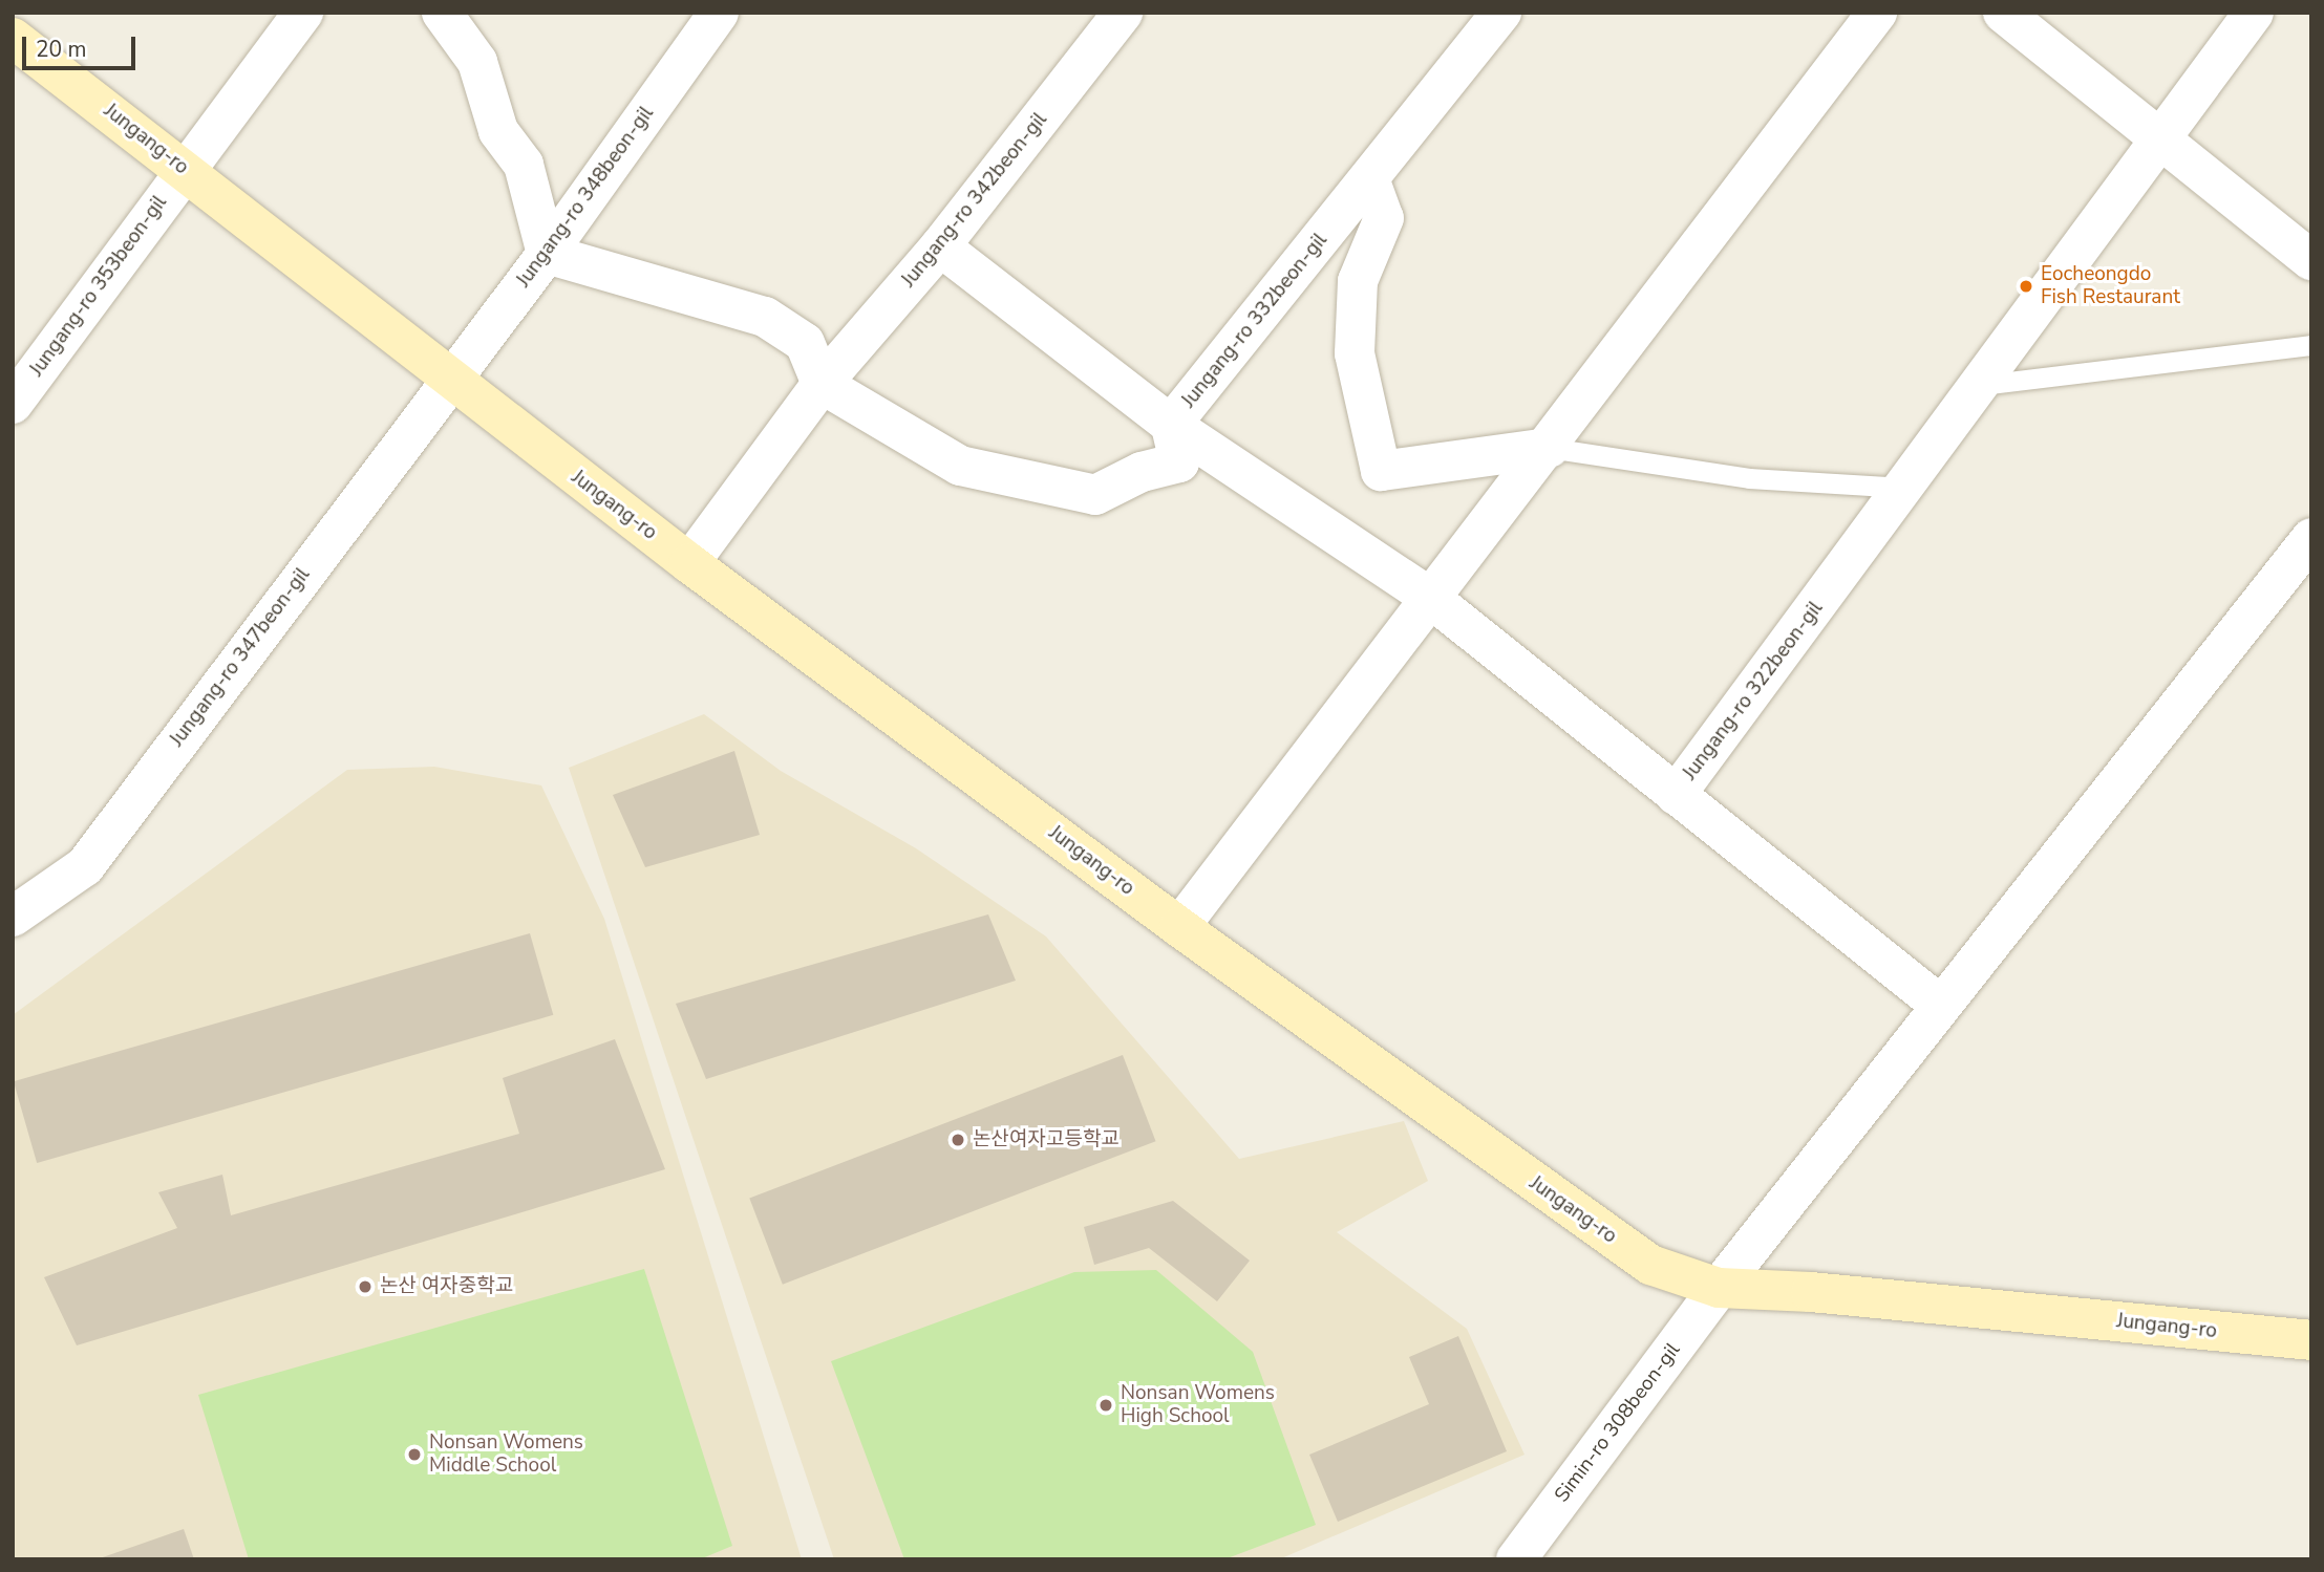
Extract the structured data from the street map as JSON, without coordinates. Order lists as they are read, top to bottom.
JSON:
{
  "streets": {
    "street": [
      "Jungang-ro",
      "Jungang-ro 348beon-gil",
      "Jungang-ro 342beon-gil",
      "Jungang-ro 353beon-gil",
      "Jungang-ro 332beon-gil",
      "Jungang-ro 347beon-gil",
      "Jungang-ro 322beon-gil",
      "Simin-ro 308beon-gil"
    ]
  },
  "crossings": [
    ["Jungang-ro", "Jungang-ro 348beon-gil"],
    ["Jungang-ro", "Jungang-ro 342beon-gil"],
    ["Jungang-ro", "Jungang-ro 353beon-gil"],
    ["Jungang-ro", "Jungang-ro 347beon-gil"],
    ["Jungang-ro", "Simin-ro 308beon-gil"],
    ["Jungang-ro 348beon-gil", "Jungang-ro 347beon-gil"],
    ["Jungang-ro 332beon-gil", "Jungang-ro 322beon-gil"]
  ],
  "places": [
    "Eocheongdo Fish Restaurant",
    "논산여자고등학교",
    "논산 여자중학교",
    "Nonsan Womens High School",
    "Nonsan Womens Middle School"
  ],
  "scale_bar": "20 m"
}
